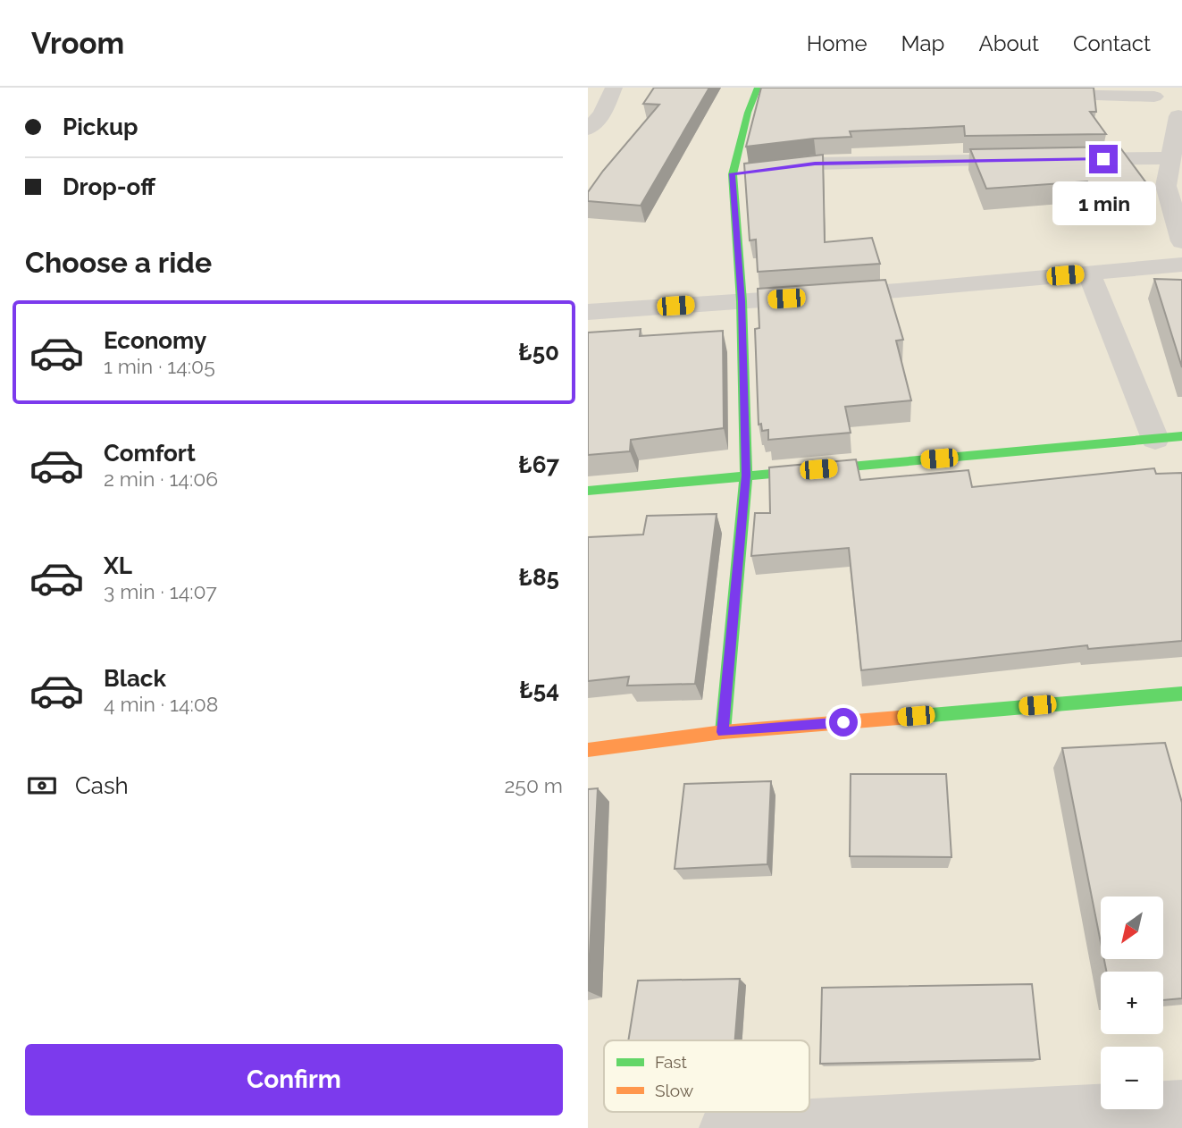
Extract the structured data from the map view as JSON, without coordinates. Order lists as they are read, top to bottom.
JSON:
{
  "legend": ["Fast", "Slow"],
  "north": "bottom left",
  "page": {
    "header": "Vroom",
    "nav": [
      "Home",
      "Map",
      "About",
      "Contact"
    ],
    "banner": ["Pickup", "Drop-off"],
    "bubble": "1 min",
    "heading": "Choose a ride",
    "list": [
      {
        "name": "Economy",
        "note": "1 min · 14:05",
        "value": "₺50"
      },
      {
        "name": "Comfort",
        "note": "2 min · 14:06",
        "value": "₺67"
      },
      {
        "name": "XL",
        "note": "3 min · 14:07",
        "value": "₺85"
      },
      {
        "name": "Black",
        "note": "4 min · 14:08",
        "value": "₺54"
      }
    ],
    "pay": ["Cash", "250 m"],
    "map_buttons": ["+", "−"],
    "buttons": "Confirm"
  }
}
